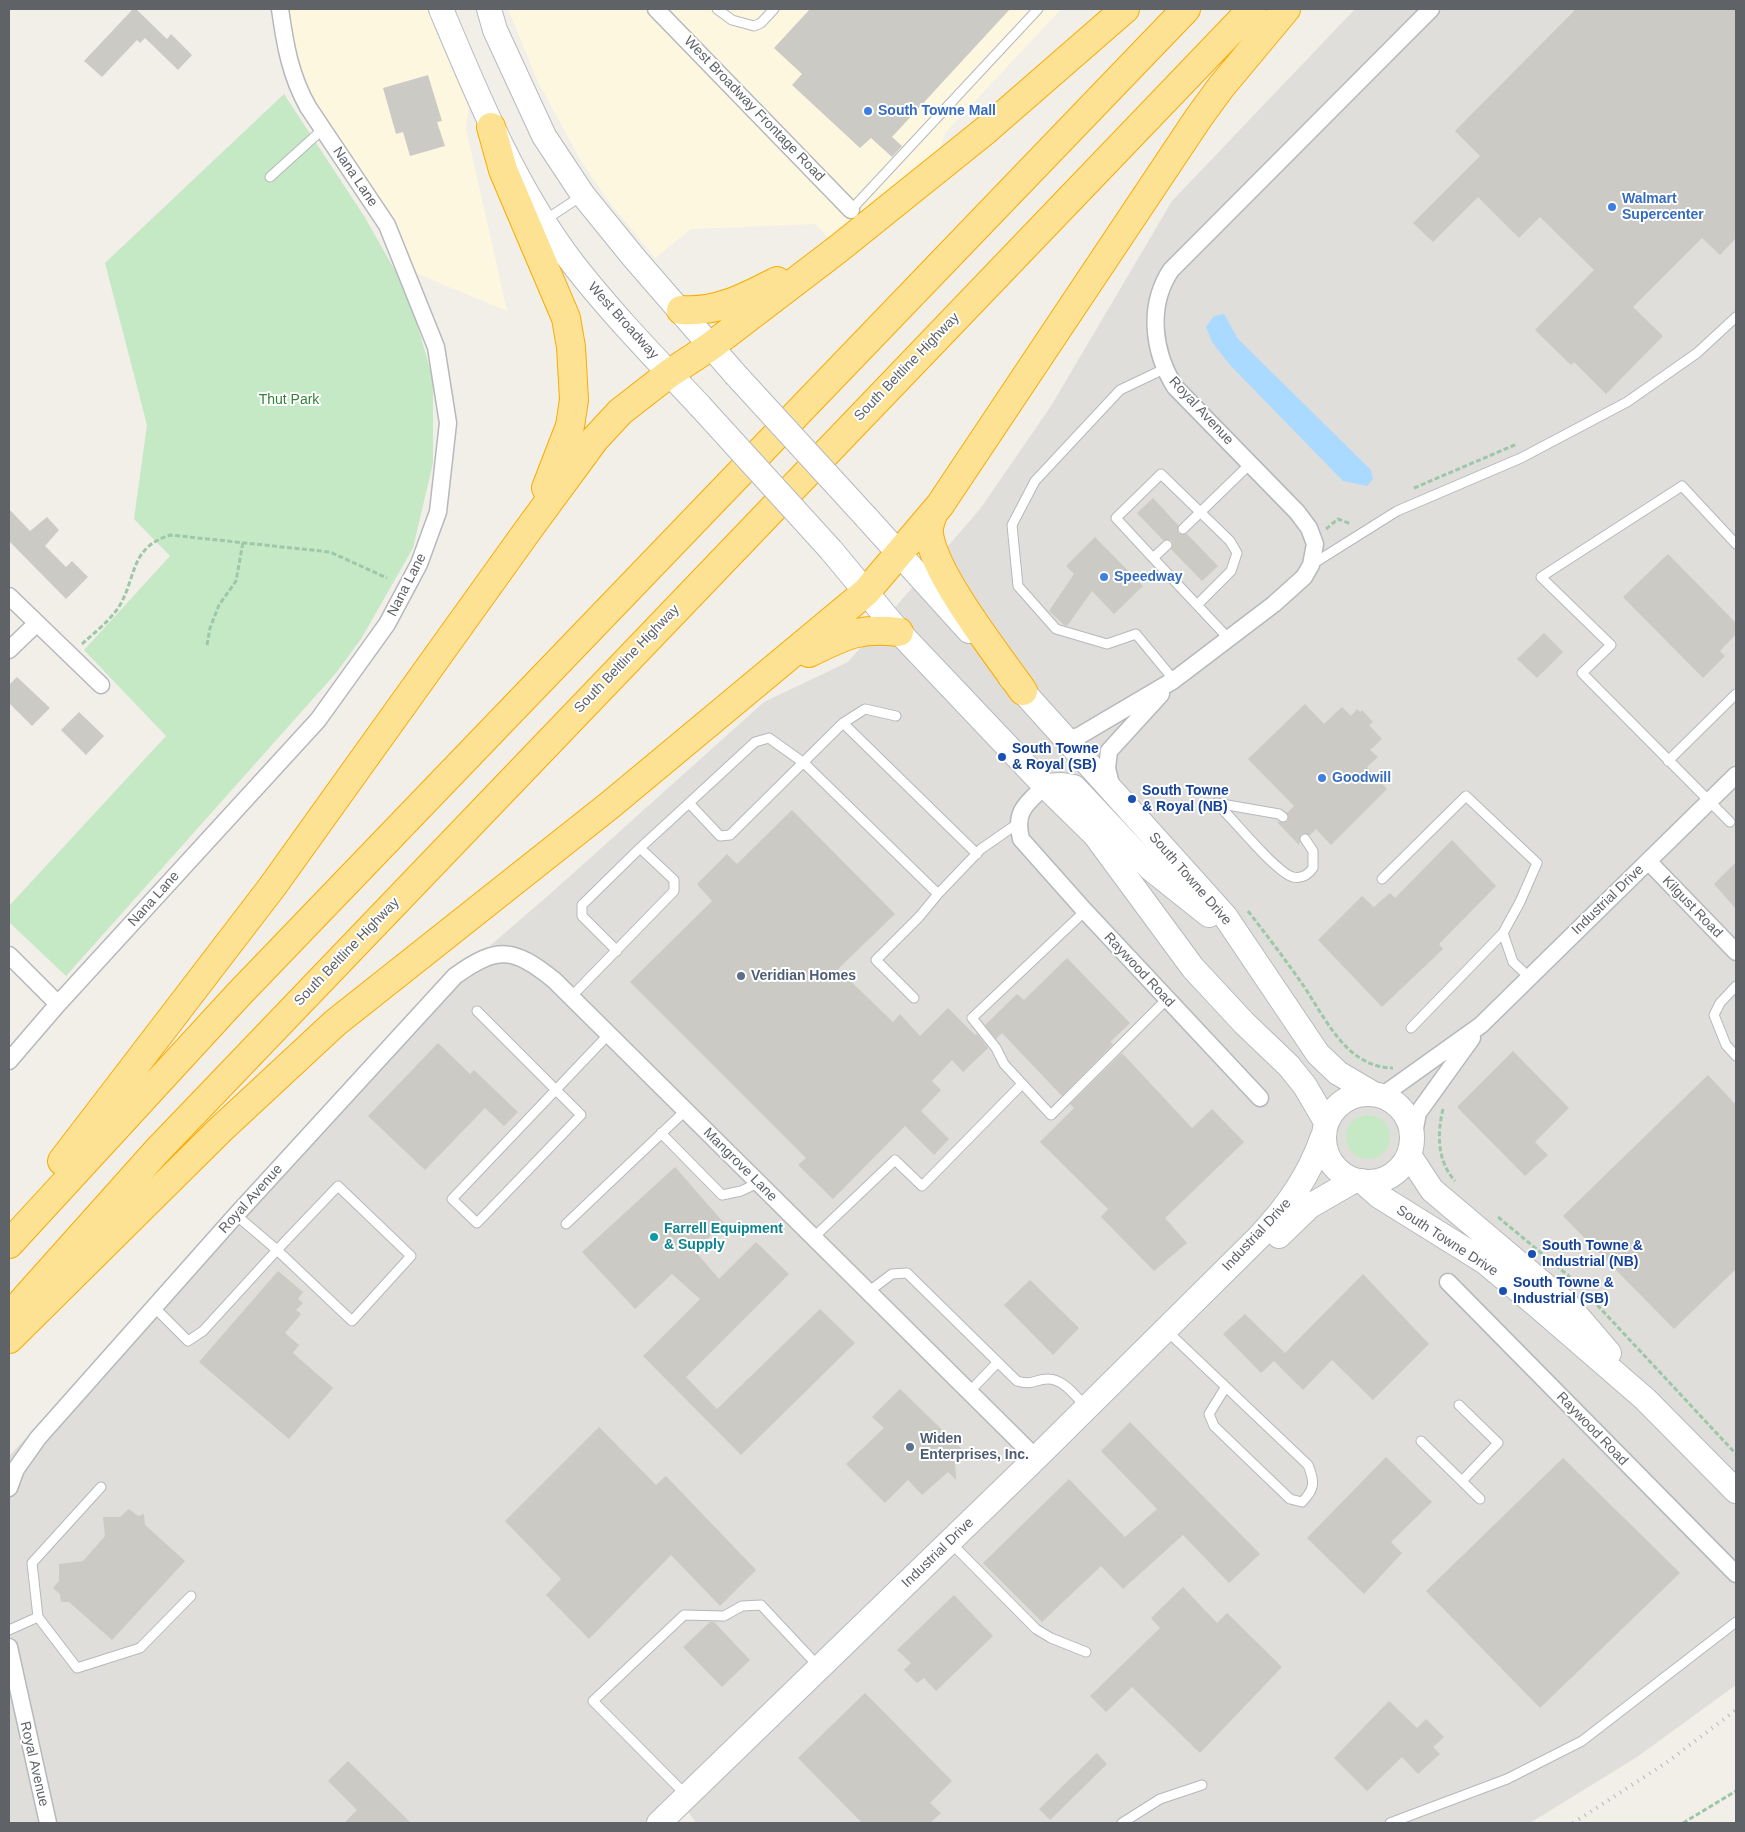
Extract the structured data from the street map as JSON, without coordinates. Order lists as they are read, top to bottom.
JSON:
{
  "streets": {
    "highway": ["South Beltline Highway"],
    "street": [
      "West Broadway Frontage Road",
      "Nana Lane",
      "West Broadway",
      "Royal Avenue",
      "South Towne Drive",
      "Industrial Drive",
      "Kilgust Road",
      "Raywood Road",
      "Mangrove Lane"
    ]
  },
  "crossings": [
    ["Royal Avenue", "Mangrove Lane"],
    ["South Towne Drive", "Industrial Drive"],
    ["Industrial Drive", "Kilgust Road"],
    ["Industrial Drive", "Mangrove Lane"]
  ],
  "parks": ["Thut Park"],
  "places": [
    "South Towne Mall",
    "Walmart Supercenter",
    "Speedway",
    "South Towne & Royal (SB)",
    "Goodwill",
    "South Towne & Royal (NB)",
    "Veridian Homes",
    "Farrell Equipment & Supply",
    "South Towne & Industrial (NB)",
    "South Towne & Industrial (SB)",
    "Widen Enterprises, Inc."
  ]
}
